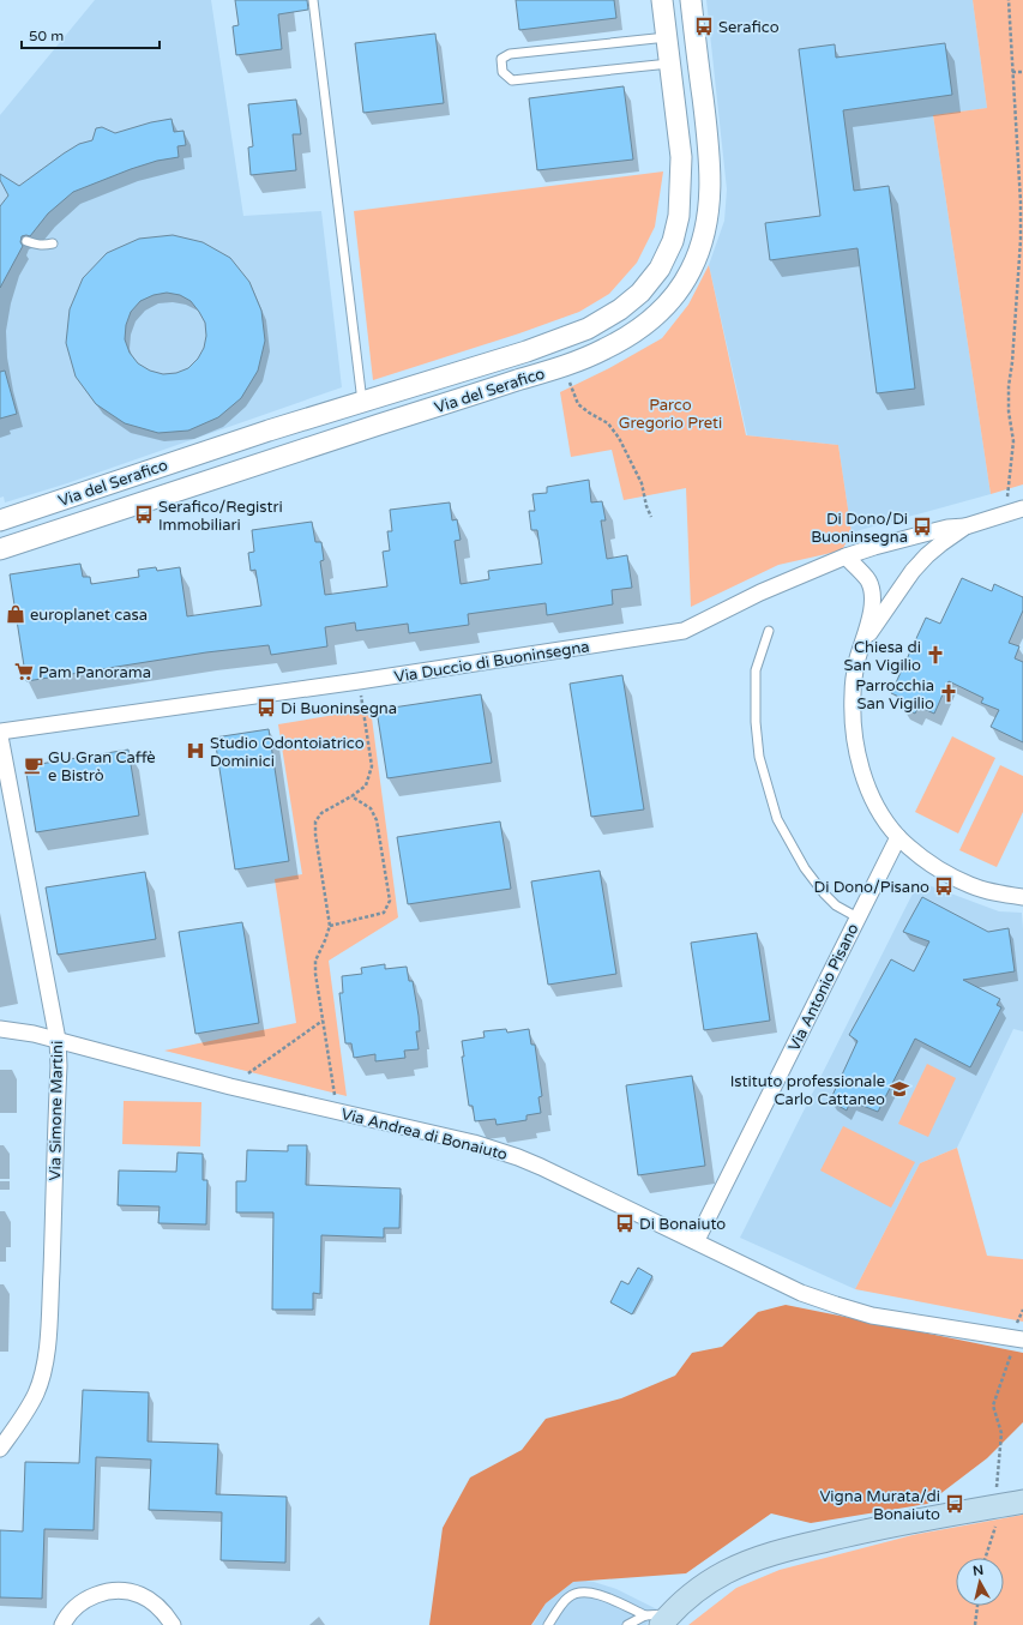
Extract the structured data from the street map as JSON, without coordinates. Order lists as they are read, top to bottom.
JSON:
{
  "streets": {
    "street": [
      "Via del Serafico",
      "Via Duccio di Buoninsegna",
      "Via Antonio Pisano",
      "Via Simone Martini",
      "Via Andrea di Bonaiuto"
    ]
  },
  "crossings": [
    ["Via Antonio Pisano", "Via Andrea di Bonaiuto"],
    ["Via Simone Martini", "Via Andrea di Bonaiuto"]
  ],
  "parks": ["Parco Gregorio Preti"],
  "places": {
    "bus stop": [
      "Serafico",
      "Serafico/Registri Immobiliari",
      "Di Dono/Di Buoninsegna",
      "Di Buoninsegna",
      "Di Dono/Pisano",
      "Di Bonaiuto",
      "Vigna Murata/di Bonaiuto"
    ],
    "shop": ["europlanet casa"],
    "church": ["Chiesa di San Vigilio", "Parrocchia San Vigilio"],
    "supermarket": ["Pam Panorama"],
    "hospital": ["Studio Odontoiatrico Dominici"],
    "cafe": ["GU Gran Caffè e Bistrò"],
    "school or university": ["Istituto professionale Carlo Cattaneo"]
  },
  "scale_bar": "50 m",
  "north": "top"
}
